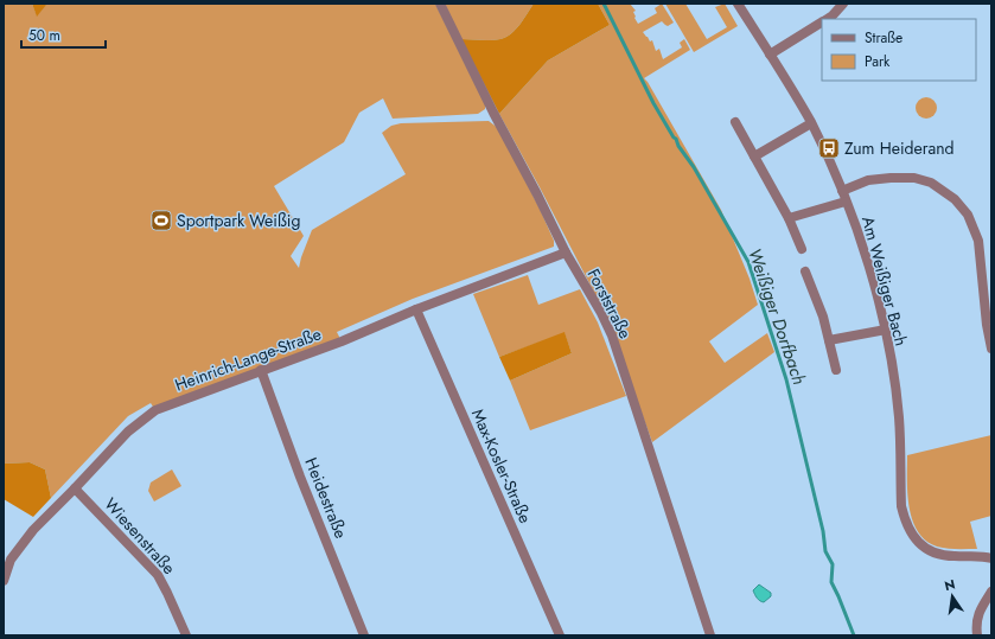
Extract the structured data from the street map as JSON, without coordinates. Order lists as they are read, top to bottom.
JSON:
{
  "streets": {
    "street": [
      "Am Weißiger Bach",
      "Forststraße",
      "Heinrich-Lange-Straße",
      "Max-Kosler-Straße",
      "Heidestraße",
      "Wiesenstraße"
    ]
  },
  "crossings": [
    ["Forststraße", "Heinrich-Lange-Straße"],
    ["Heinrich-Lange-Straße", "Max-Kosler-Straße"],
    ["Heinrich-Lange-Straße", "Heidestraße"],
    ["Heinrich-Lange-Straße", "Wiesenstraße"]
  ],
  "water": ["Weißiger Dorfbach"],
  "places": {
    "bus stop": ["Zum Heiderand"],
    "sports": ["Sportpark Weißig"]
  },
  "legend": ["Straße", "Park"],
  "scale_bar": "50 m",
  "north": "top"
}
